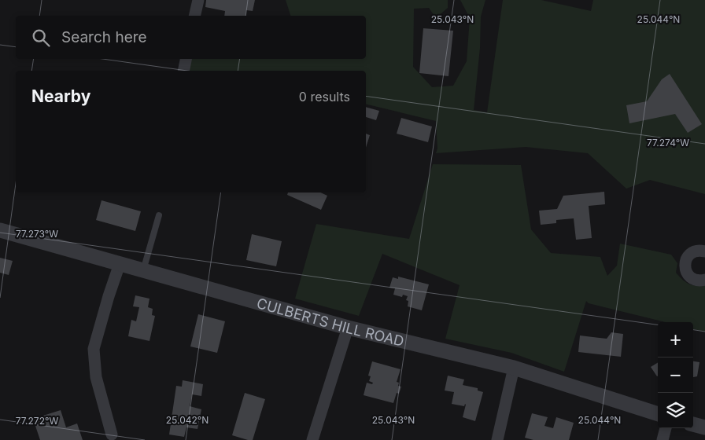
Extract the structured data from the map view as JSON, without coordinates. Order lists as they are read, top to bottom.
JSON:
{
  "streets": {
    "street": ["CULBERTS HILL ROAD"]
  },
  "page": {
    "search": "Search here",
    "heading": ["Nearby", "0 results"],
    "map_buttons": ["+", "−"]
  },
  "coordinates": [
    "25.043°N",
    "25.044°N",
    "77.274°W",
    "77.273°W",
    "25.042°N",
    "77.272°W"
  ]
}
